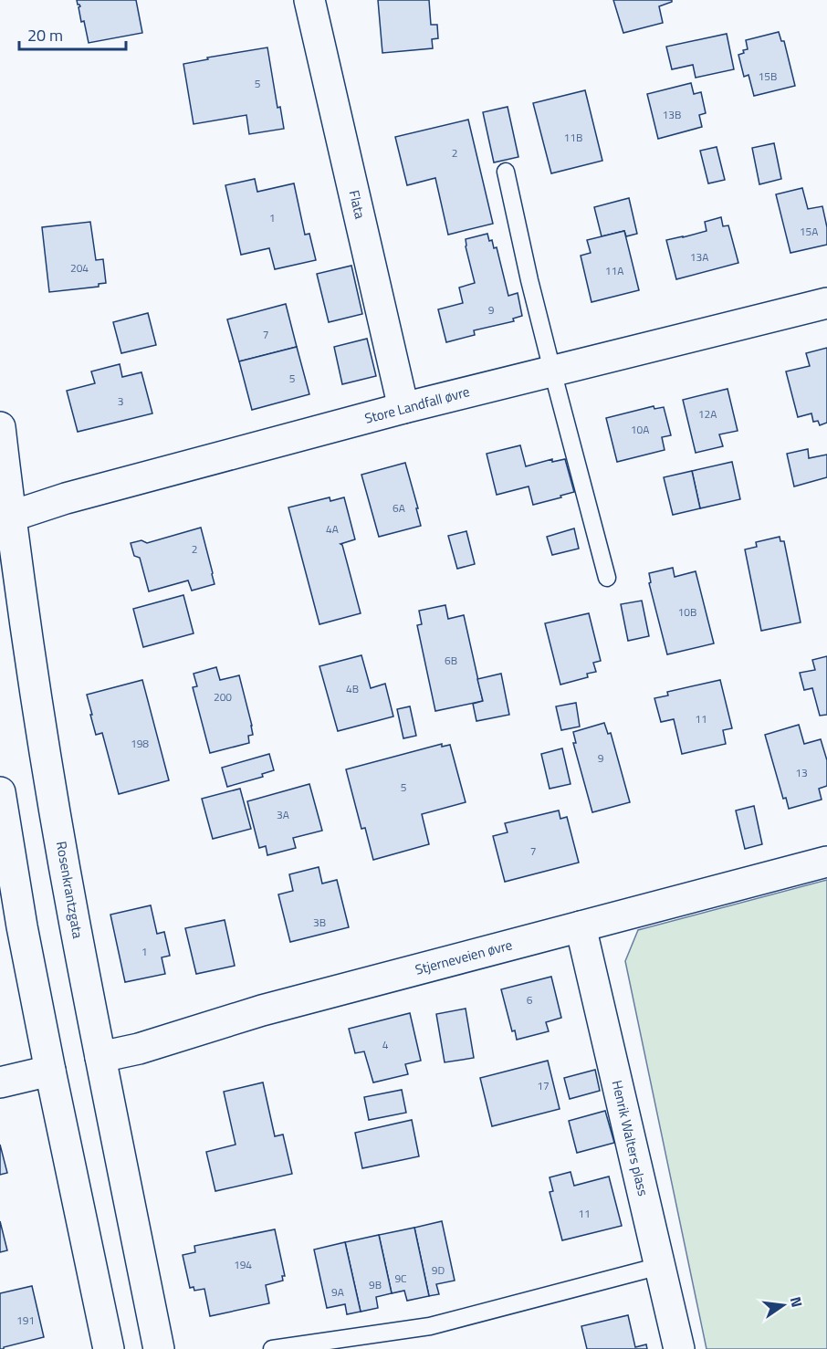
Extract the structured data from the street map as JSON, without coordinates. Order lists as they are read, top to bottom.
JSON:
{
  "streets": {
    "street": [
      "Flata",
      "Store Landfall øvre",
      "Rosenkrantzgata",
      "Stjerneveien øvre",
      "Henrik Walters plass"
    ]
  },
  "crossings": [
    ["Flata", "Store Landfall øvre"],
    ["Store Landfall øvre", "Rosenkrantzgata"],
    ["Rosenkrantzgata", "Stjerneveien øvre"],
    ["Stjerneveien øvre", "Henrik Walters plass"]
  ],
  "house_numbers": [
    "15B",
    "5",
    "13B",
    "11B",
    "2",
    "1",
    "15A",
    "13A",
    "204",
    "11A",
    "9",
    "7",
    "5",
    "3",
    "12A",
    "10A",
    "6A",
    "4A",
    "2",
    "10B",
    "6B",
    "4B",
    "200",
    "11",
    "198",
    "9",
    "13",
    "5",
    "3A",
    "7",
    "3B",
    "1",
    "6",
    "4",
    "17",
    "11",
    "194",
    "9D",
    "9C",
    "9B",
    "9A",
    "191"
  ],
  "scale_bar": "20 m",
  "north": "right"
}
